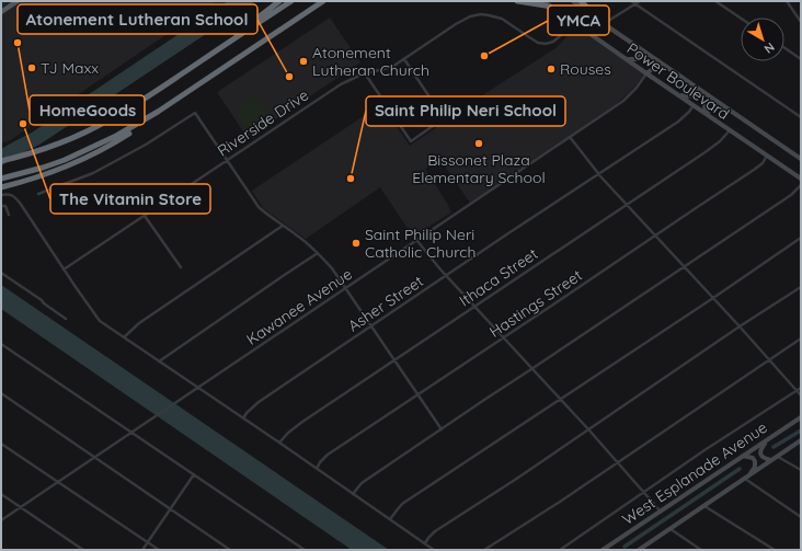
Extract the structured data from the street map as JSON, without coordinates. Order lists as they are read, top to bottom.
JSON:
{
  "streets": {
    "main road": ["Power Boulevard", "West Esplanade Avenue"],
    "street": [
      "Riverside Drive",
      "Ithaca Street",
      "Asher Street",
      "Hastings Street",
      "Kawanee Avenue"
    ]
  },
  "crossings": [
    ["Power Boulevard", "Riverside Drive"],
    ["Power Boulevard", "Ithaca Street"],
    ["Power Boulevard", "Asher Street"],
    ["Power Boulevard", "Hastings Street"],
    ["Power Boulevard", "Kawanee Avenue"]
  ],
  "places": [
    "HomeGoods",
    "YMCA",
    "Atonement Lutheran Church",
    "TJ Maxx",
    "Rouses",
    "Atonement Lutheran School",
    "The Vitamin Store",
    "Bissonet Plaza Elementary School",
    "Saint Philip Neri School",
    "Saint Philip Neri Catholic Church"
  ],
  "north": "bottom right"
}
